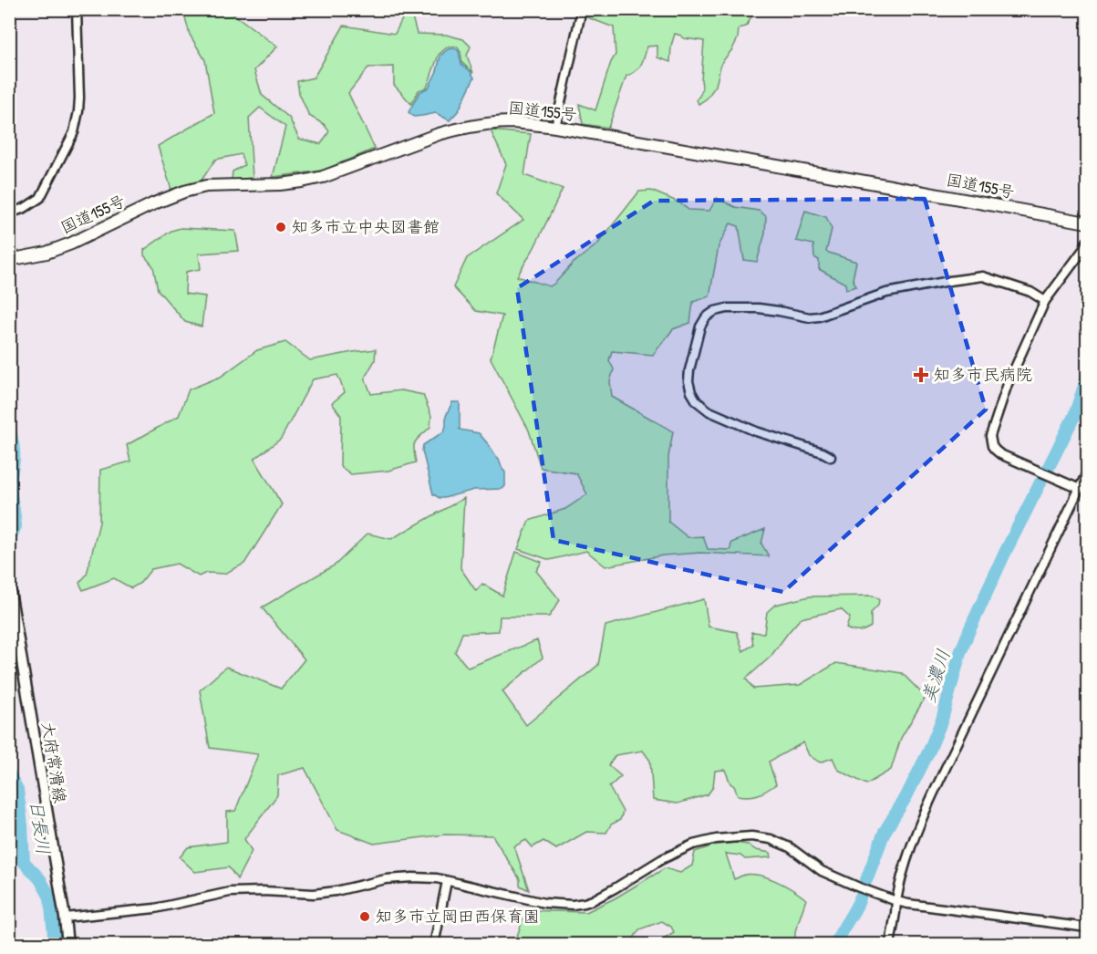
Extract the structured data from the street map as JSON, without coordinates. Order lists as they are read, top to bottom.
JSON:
{
  "streets": {
    "highway": ["国道155号"],
    "main road": ["大府常滑線"]
  },
  "water": ["美濃川", "日長川"],
  "places": {
    "other": ["知多市立中央図書館", "知多市立岡田西保育園"],
    "health": ["知多市民病院"]
  }
}
